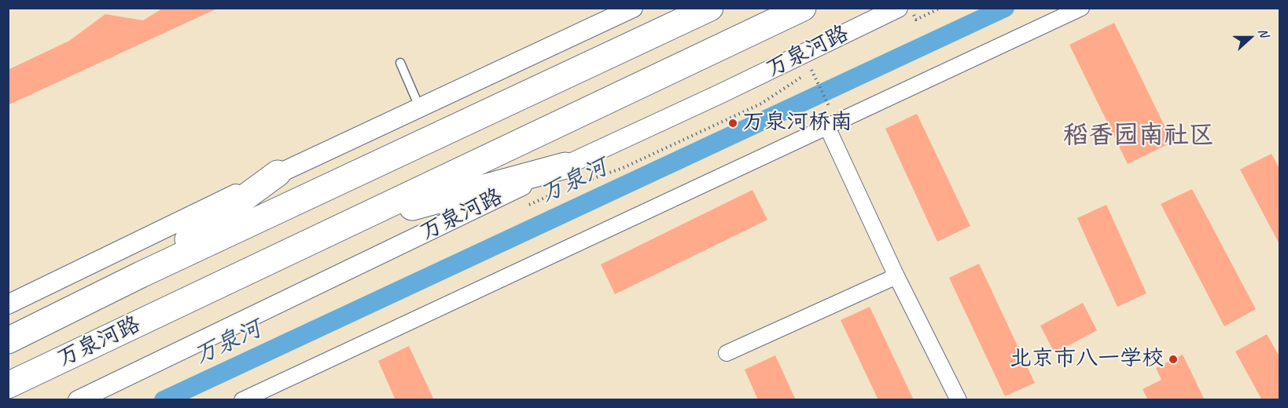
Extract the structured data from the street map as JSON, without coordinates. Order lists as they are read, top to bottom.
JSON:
{
  "streets": {
    "highway": ["万泉河路"]
  },
  "districts": ["稻香园南社区"],
  "water": ["万泉河"],
  "places": ["万泉河桥南", "北京市八一学校"],
  "north": "right"
}
